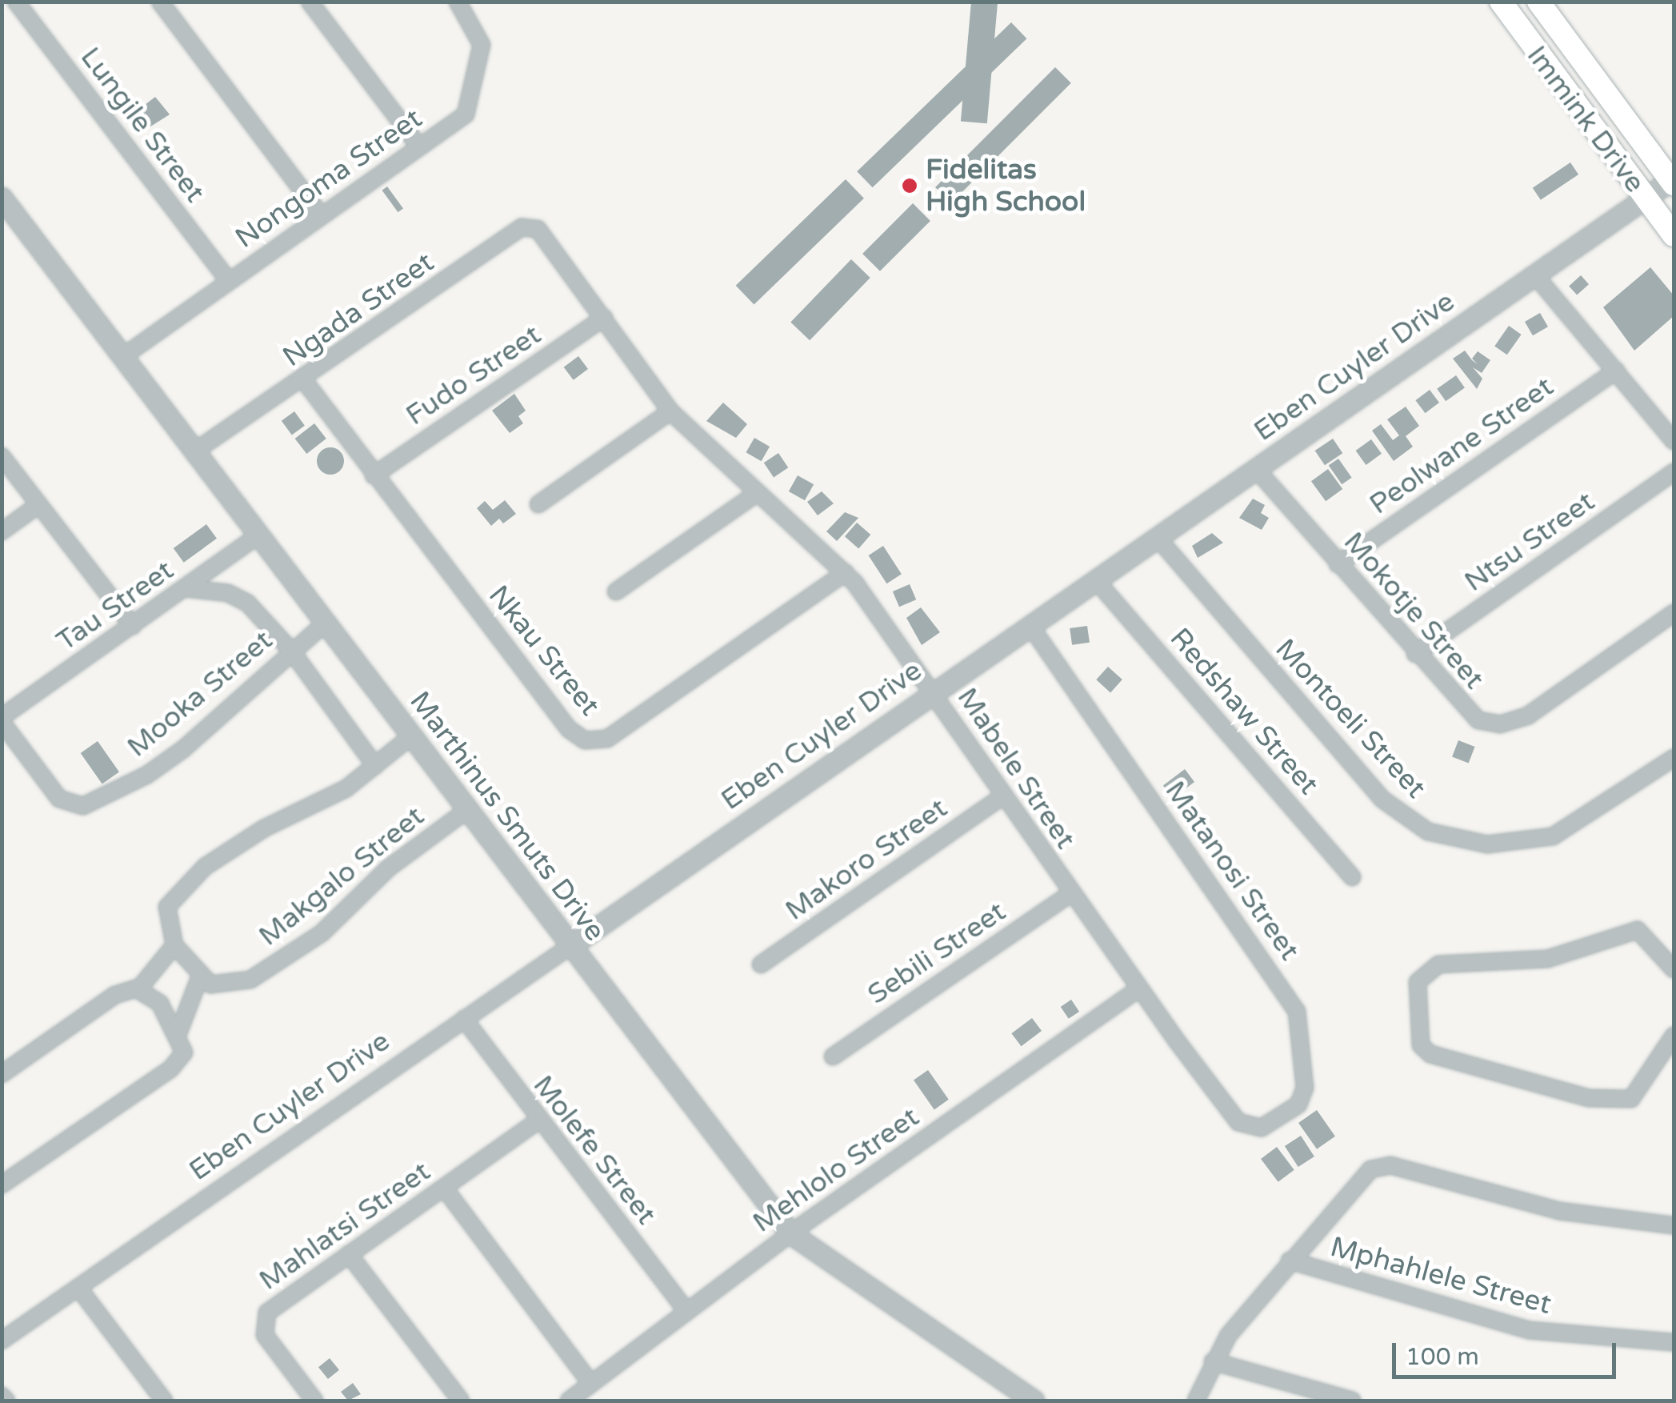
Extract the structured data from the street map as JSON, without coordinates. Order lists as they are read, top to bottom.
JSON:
{
  "streets": {
    "main road": ["Immink Drive"],
    "street": [
      "Lungile Street",
      "Nongoma Street",
      "Ngada Street",
      "Eben Cuyler Drive",
      "Fudo Street",
      "Peolwane Street",
      "Ntsu Street",
      "Tau Street",
      "Mokotje Street",
      "Nkau Street",
      "Mooka Street",
      "Redshaw Street",
      "Montoeli Street",
      "Mabele Street",
      "Marthinus Smuts Drive",
      "Makoro Street",
      "Matanosi Street",
      "Makgalo Street",
      "Sebili Street",
      "Molefe Street",
      "Mehlolo Street",
      "Mahlatsi Street",
      "Mphahlele Street"
    ]
  },
  "crossings": [
    ["Immink Drive", "Eben Cuyler Drive"],
    ["Lungile Street", "Nongoma Street"],
    ["Nongoma Street", "Marthinus Smuts Drive"],
    ["Ngada Street", "Nkau Street"],
    ["Ngada Street", "Mabele Street"],
    ["Ngada Street", "Marthinus Smuts Drive"],
    ["Eben Cuyler Drive", "Mokotje Street"],
    ["Eben Cuyler Drive", "Redshaw Street"],
    ["Eben Cuyler Drive", "Montoeli Street"],
    ["Eben Cuyler Drive", "Mabele Street"],
    ["Eben Cuyler Drive", "Marthinus Smuts Drive"],
    ["Eben Cuyler Drive", "Matanosi Street"],
    ["Eben Cuyler Drive", "Molefe Street"],
    ["Fudo Street", "Nkau Street"],
    ["Fudo Street", "Mabele Street"],
    ["Peolwane Street", "Mokotje Street"],
    ["Ntsu Street", "Mokotje Street"],
    ["Tau Street", "Mooka Street"],
    ["Tau Street", "Marthinus Smuts Drive"],
    ["Nkau Street", "Mabele Street"],
    ["Mooka Street", "Marthinus Smuts Drive"],
    ["Mabele Street", "Makoro Street"],
    ["Mabele Street", "Matanosi Street"],
    ["Mabele Street", "Sebili Street"],
    ["Mabele Street", "Mehlolo Street"],
    ["Marthinus Smuts Drive", "Makgalo Street"],
    ["Marthinus Smuts Drive", "Mehlolo Street"],
    ["Molefe Street", "Mehlolo Street"],
    ["Molefe Street", "Mahlatsi Street"]
  ],
  "places": ["Fidelitas High School"],
  "scale_bar": "100 m"
}
